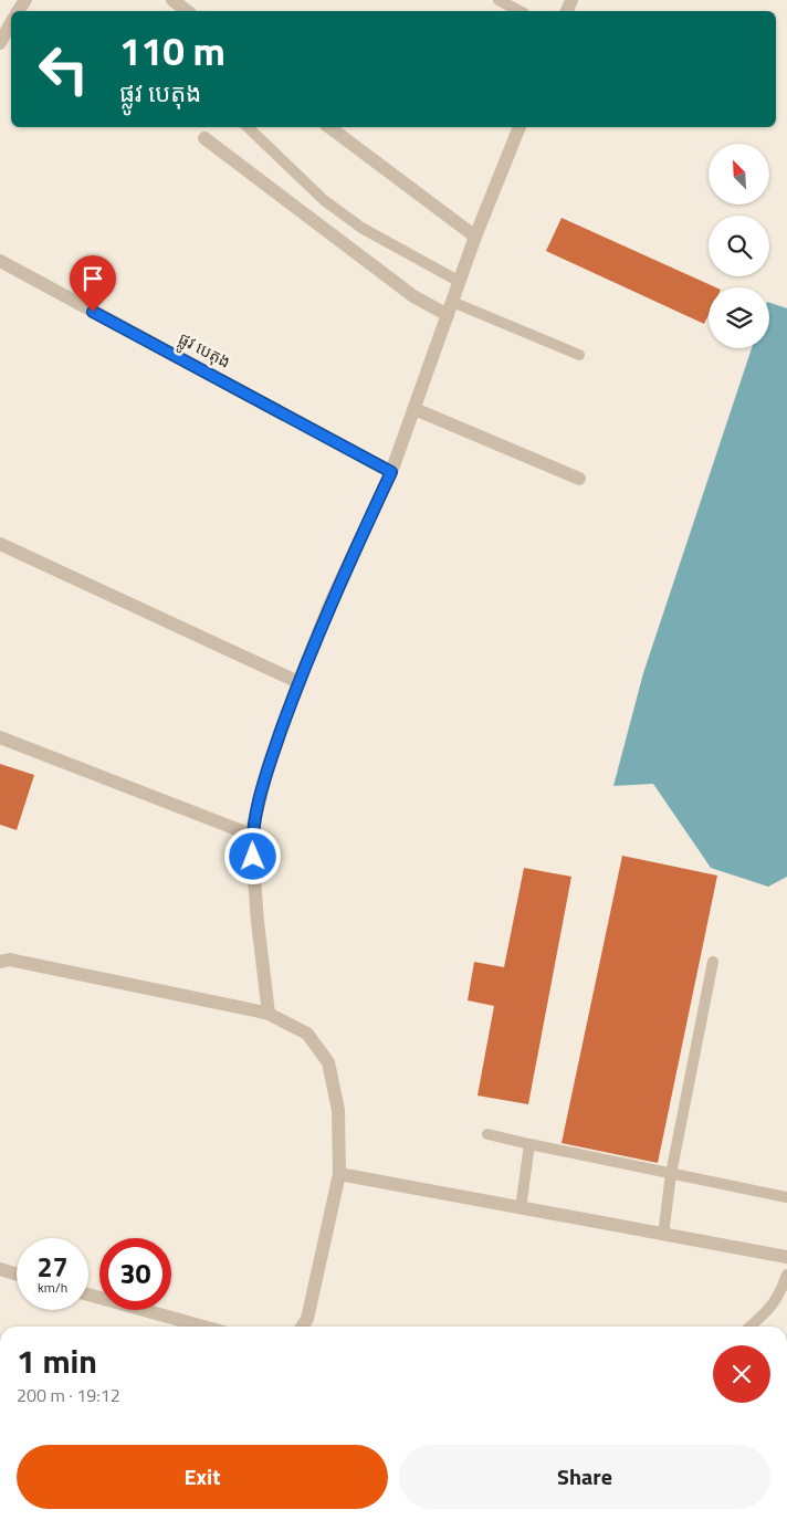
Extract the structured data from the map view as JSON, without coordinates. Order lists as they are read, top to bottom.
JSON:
{
  "streets": {
    "street": ["ផ្លូវ បេតុង"]
  },
  "north": "top left",
  "page": {
    "turn": ["110 m", "ផ្លូវ បេតុង"],
    "speed": "27 km/h",
    "limit": "30",
    "heading": ["1 min", "200 m · 19:12"],
    "buttons": ["Exit", "Share"]
  }
}
